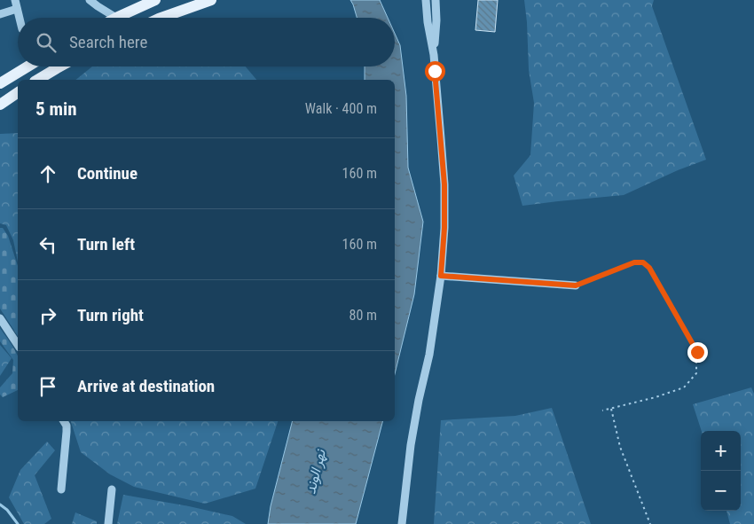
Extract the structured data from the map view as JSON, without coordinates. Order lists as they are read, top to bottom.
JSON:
{
  "water": ["نهر الوند"],
  "page": {
    "search": "Search here",
    "heading": ["5 min", "Walk · 400 m"],
    "list": [
      ["Continue", "160 m"],
      ["Turn left", "160 m"],
      ["Turn right", "80 m"],
      "Arrive at destination"
    ],
    "map_buttons": ["+", "−"]
  }
}
